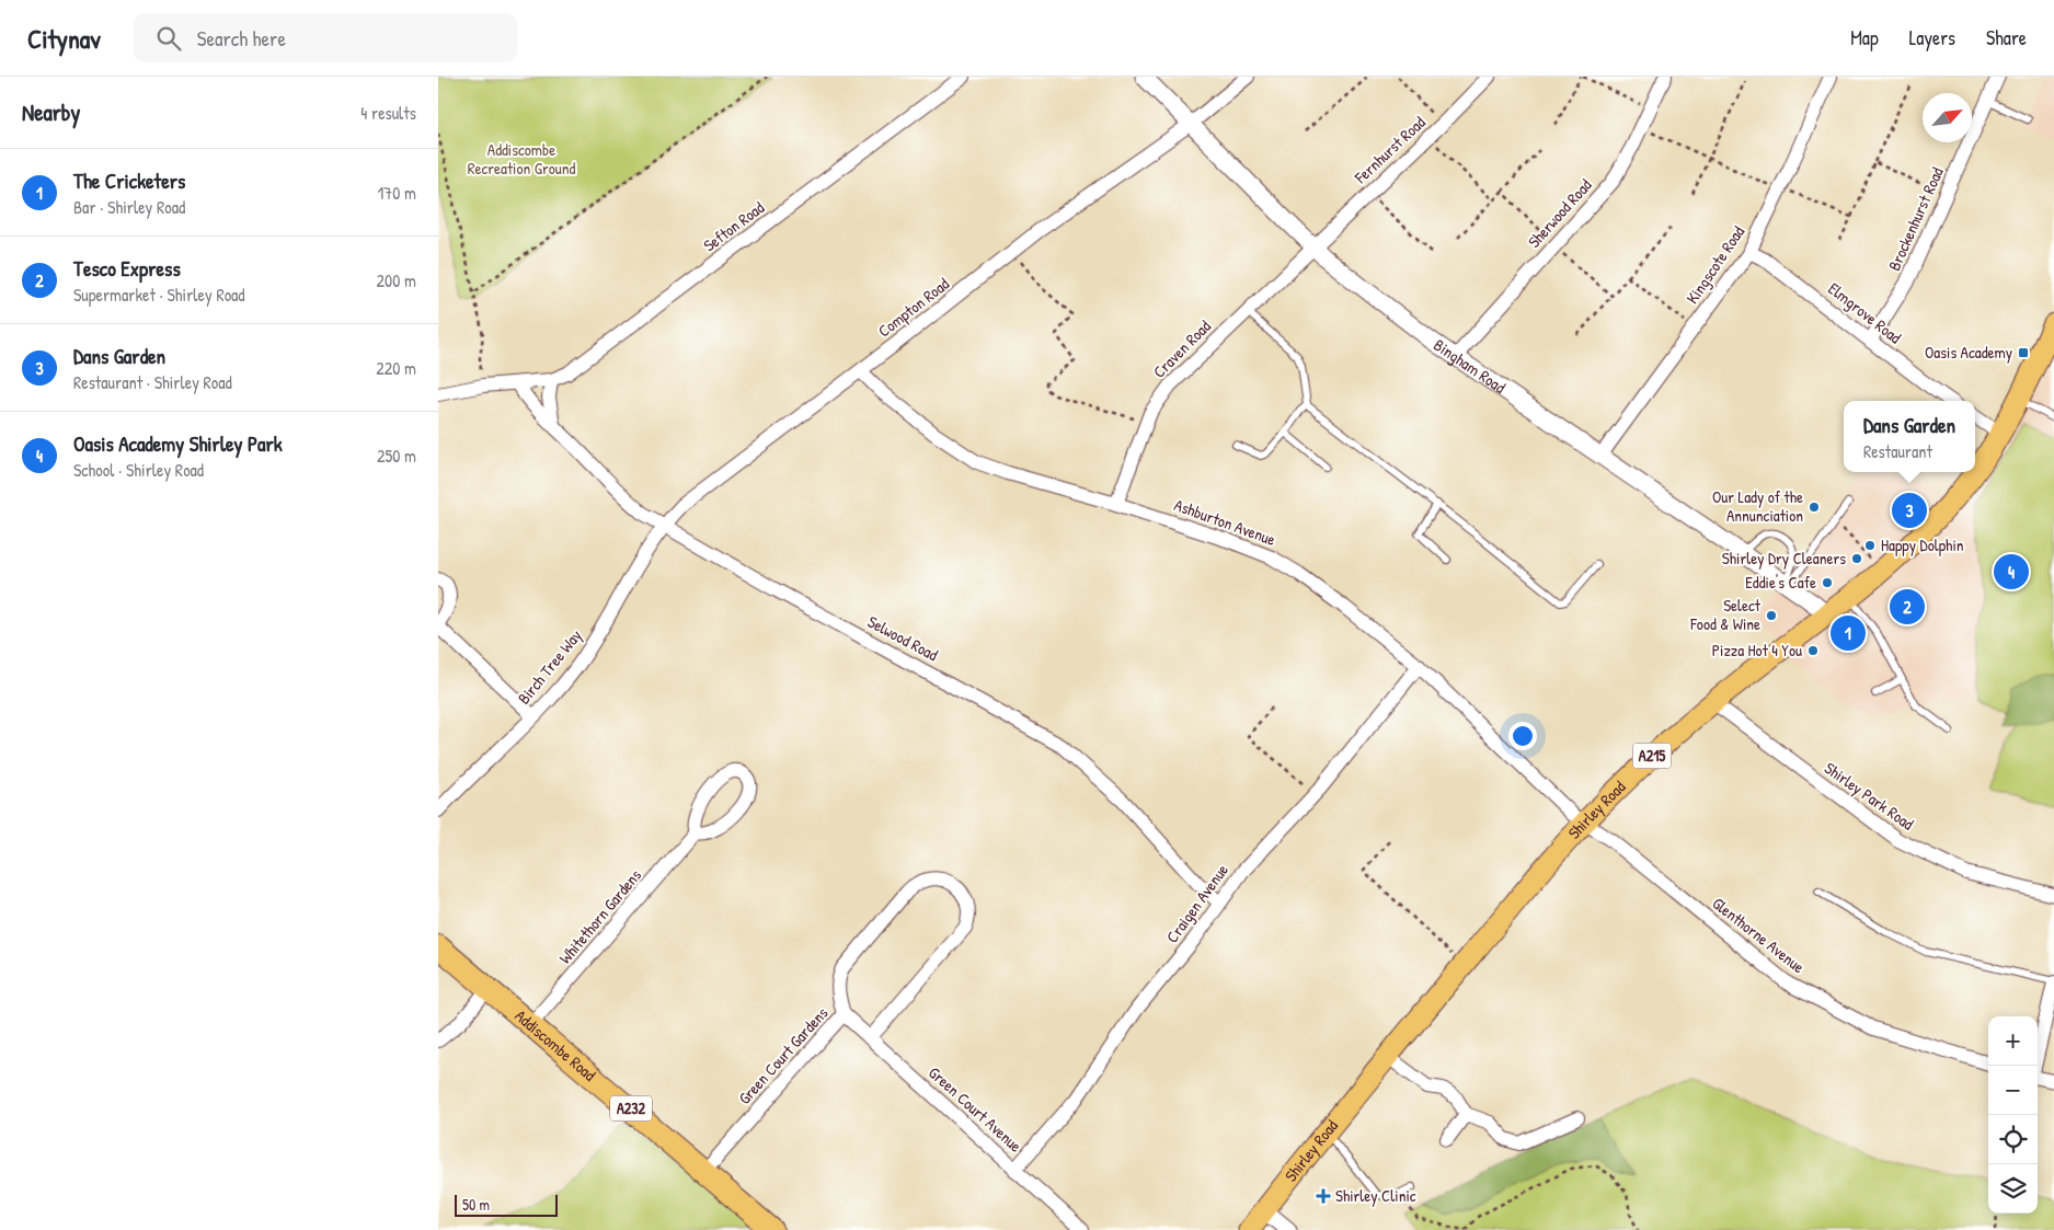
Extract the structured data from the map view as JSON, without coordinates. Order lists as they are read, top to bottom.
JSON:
{
  "streets": {
    "highway": ["Addiscombe Road", "A232"],
    "main road": ["A215", "Shirley Road"],
    "street": [
      "Fernhurst Road",
      "Sherwood Road",
      "Brockenhurst Road",
      "Sefton Road",
      "Kingscote Road",
      "Compton Road",
      "Elmgrove Road",
      "Craven Road",
      "Bingham Road",
      "Ashburton Avenue",
      "Selwood Road",
      "Birch Tree Way",
      "Shirley Park Road",
      "Craigen Avenue",
      "Whitethorn Gardens",
      "Glenthorne Avenue",
      "Green Court Gardens",
      "Green Court Avenue"
    ]
  },
  "crossings": [
    ["Fernhurst Road", "Craven Road"],
    ["Fernhurst Road", "Bingham Road"],
    ["Sherwood Road", "Bingham Road"],
    ["Brockenhurst Road", "Elmgrove Road"],
    ["Sefton Road", "Selwood Road"],
    ["Kingscote Road", "Elmgrove Road"],
    ["Kingscote Road", "Bingham Road"],
    ["Compton Road", "Bingham Road"],
    ["Compton Road", "Ashburton Avenue"],
    ["Compton Road", "Selwood Road"],
    ["Compton Road", "Birch Tree Way"],
    ["Craven Road", "Bingham Road"],
    ["Craven Road", "Ashburton Avenue"],
    ["Bingham Road", "Shirley Road"],
    ["Ashburton Avenue", "Shirley Road"],
    ["Ashburton Avenue", "Craigen Avenue"],
    ["Ashburton Avenue", "Glenthorne Avenue"],
    ["Selwood Road", "Birch Tree Way"],
    ["Selwood Road", "Craigen Avenue"],
    ["Shirley Park Road", "Shirley Road"],
    ["Shirley Road", "Glenthorne Avenue"],
    ["Craigen Avenue", "Green Court Avenue"],
    ["Whitethorn Gardens", "Addiscombe Road"],
    ["Addiscombe Road", "Green Court Gardens"],
    ["Green Court Gardens", "Green Court Avenue"]
  ],
  "parks": ["Addiscombe Recreation Ground"],
  "places": {
    "transit": ["Oasis Academy"],
    "other": [
      "Our Lady of the Annunciation",
      "Happy Dolphin",
      "Shirley Dry Cleaners",
      "Eddie's Cafe",
      "Select Food & Wine",
      "Pizza Hot 4 You"
    ],
    "health": ["Shirley Clinic"]
  },
  "scale_bar": "50 m",
  "north": "top right",
  "page": {
    "header": "Citynav",
    "search": "Search here",
    "nav": ["Map", "Layers", "Share"],
    "heading": ["Nearby", "4 results"],
    "list": [
      {
        "mark": "1",
        "name": "The Cricketers",
        "note": "Bar · Shirley Road",
        "value": "170 m"
      },
      {
        "mark": "2",
        "name": "Tesco Express",
        "note": "Supermarket · Shirley Road",
        "value": "200 m"
      },
      {
        "mark": "3",
        "name": "Dans Garden",
        "note": "Restaurant · Shirley Road",
        "value": "220 m"
      },
      {
        "mark": "4",
        "name": "Oasis Academy Shirley Park",
        "note": "School · Shirley Road",
        "value": "250 m"
      }
    ],
    "popup": ["Dans Garden", "Restaurant"],
    "pins": [
      "3",
      "4",
      "2",
      "1"
    ],
    "map_buttons": ["+", "−"],
    "scale": "50 m"
  }
}
